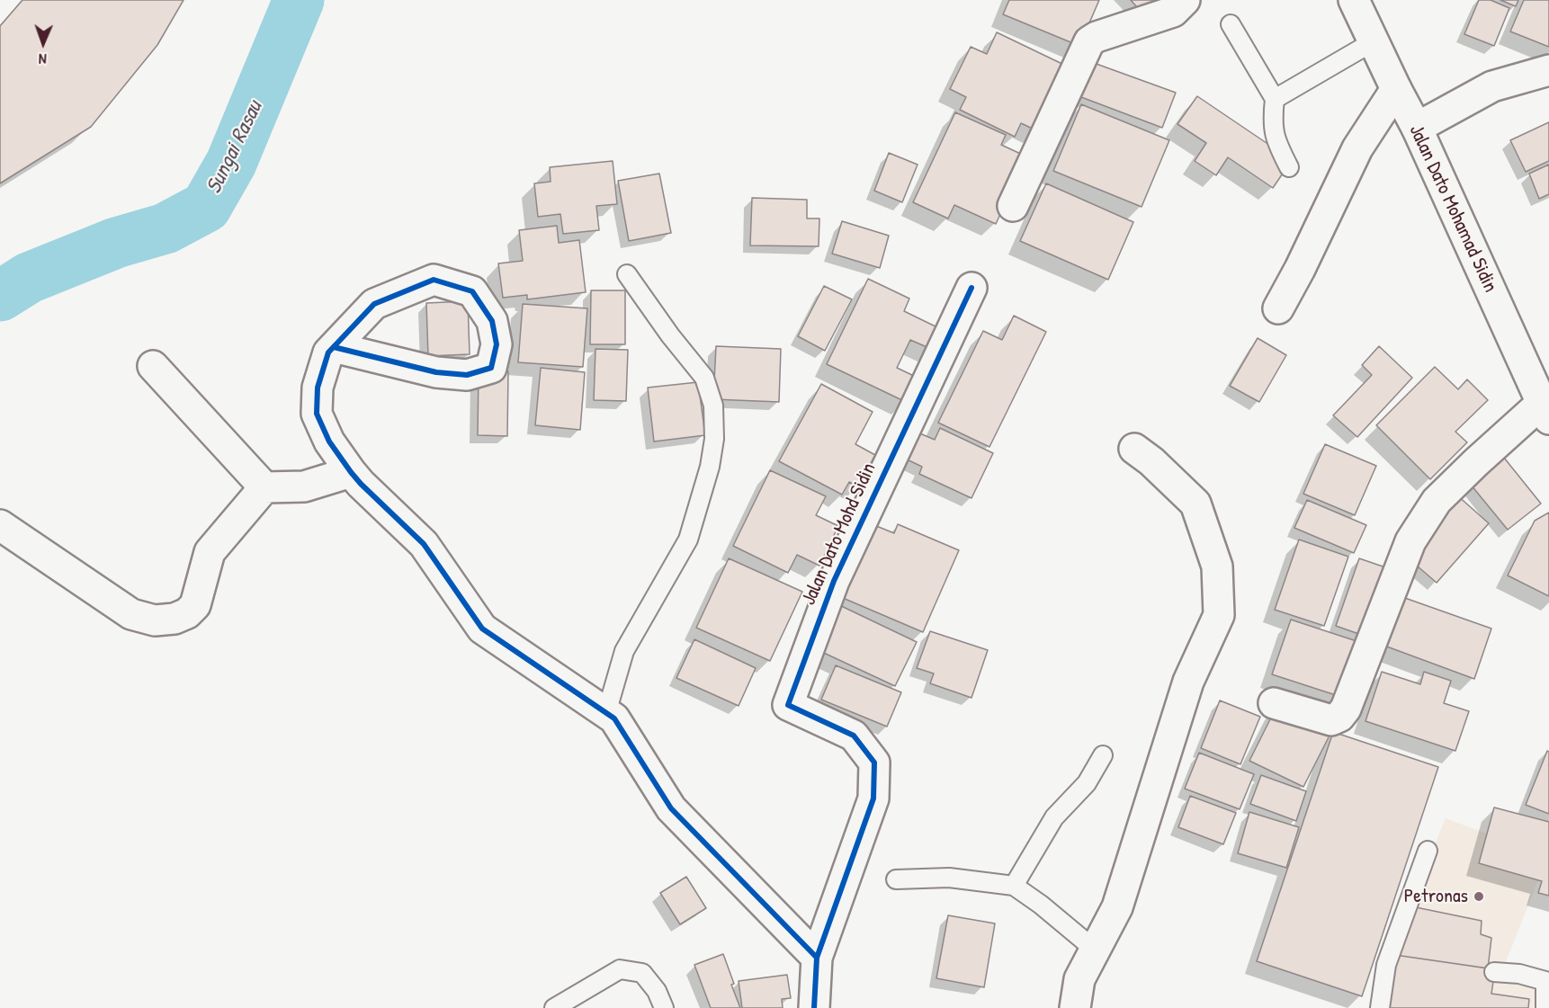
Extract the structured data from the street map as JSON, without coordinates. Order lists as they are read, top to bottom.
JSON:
{
  "streets": {
    "street": ["Jalan Dato Mohamad Sidin", "Jalan Dato Mohd Sidin"]
  },
  "water": ["Sungai Rasau"],
  "places": ["Petronas"],
  "north": "bottom"
}
